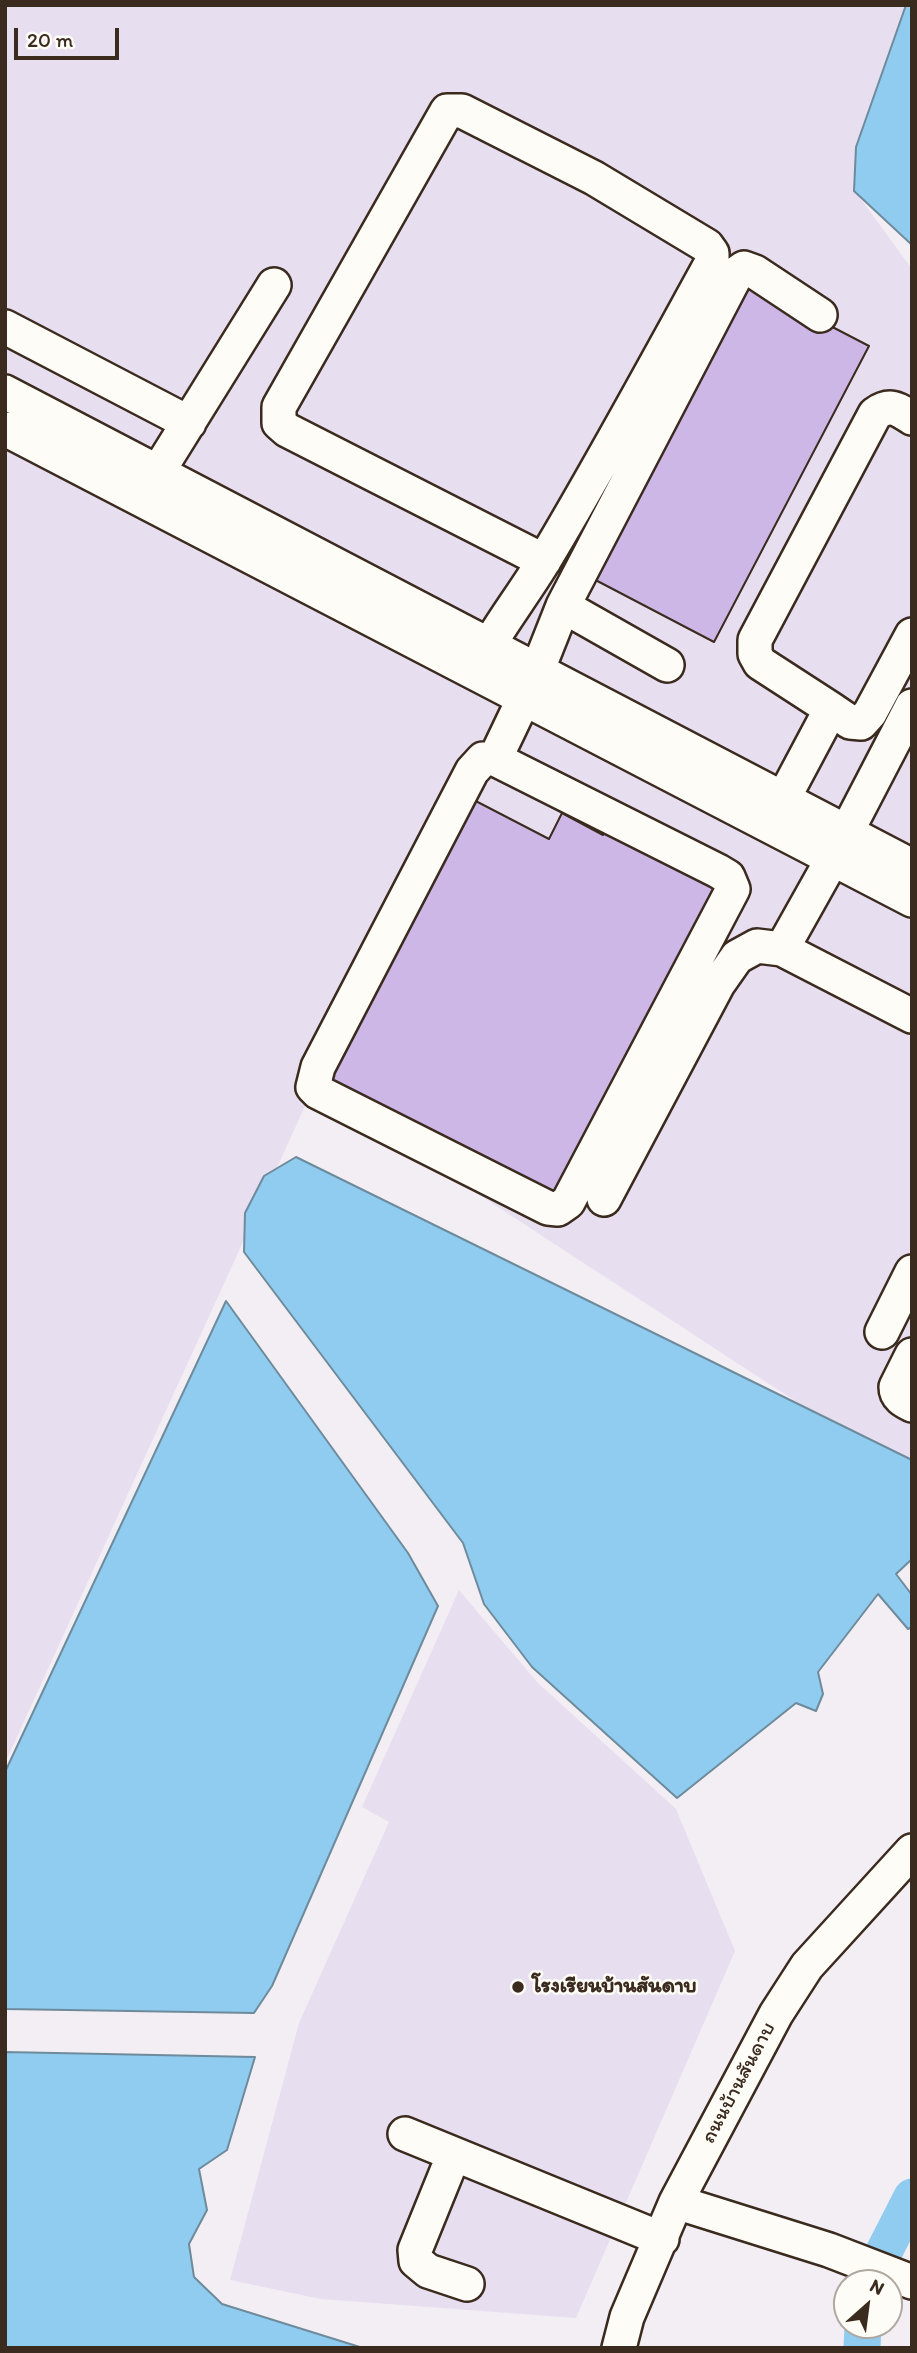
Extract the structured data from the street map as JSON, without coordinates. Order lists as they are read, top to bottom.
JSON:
{
  "streets": {
    "street": ["ถนนบ้านสันดาบ"]
  },
  "places": ["โรงเรียนบ้านสันดาบ"],
  "scale_bar": "20 m",
  "north": "top right"
}
